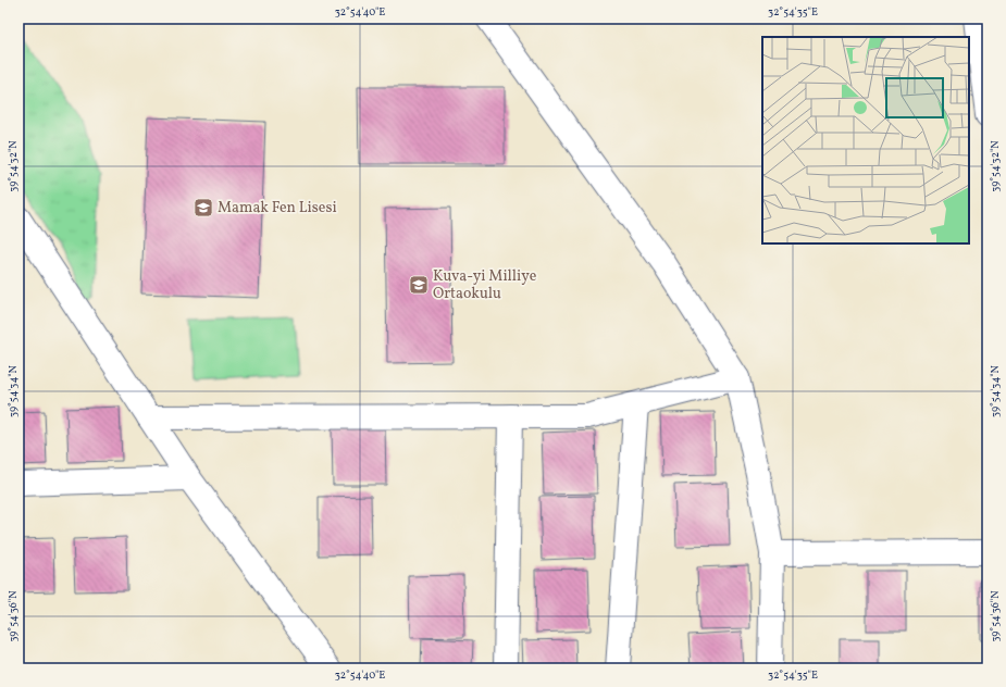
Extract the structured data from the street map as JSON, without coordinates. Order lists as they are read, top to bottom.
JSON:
{
  "places": {
    "school or university": ["Mamak Fen Lisesi", "Kuva-yi Milliye Ortaokulu"]
  },
  "coordinates": [
    "32°54'40\"E",
    "32°54'35\"E",
    "39°54'32\"N",
    "39°54'34\"N",
    "39°54'36\"N"
  ]
}
